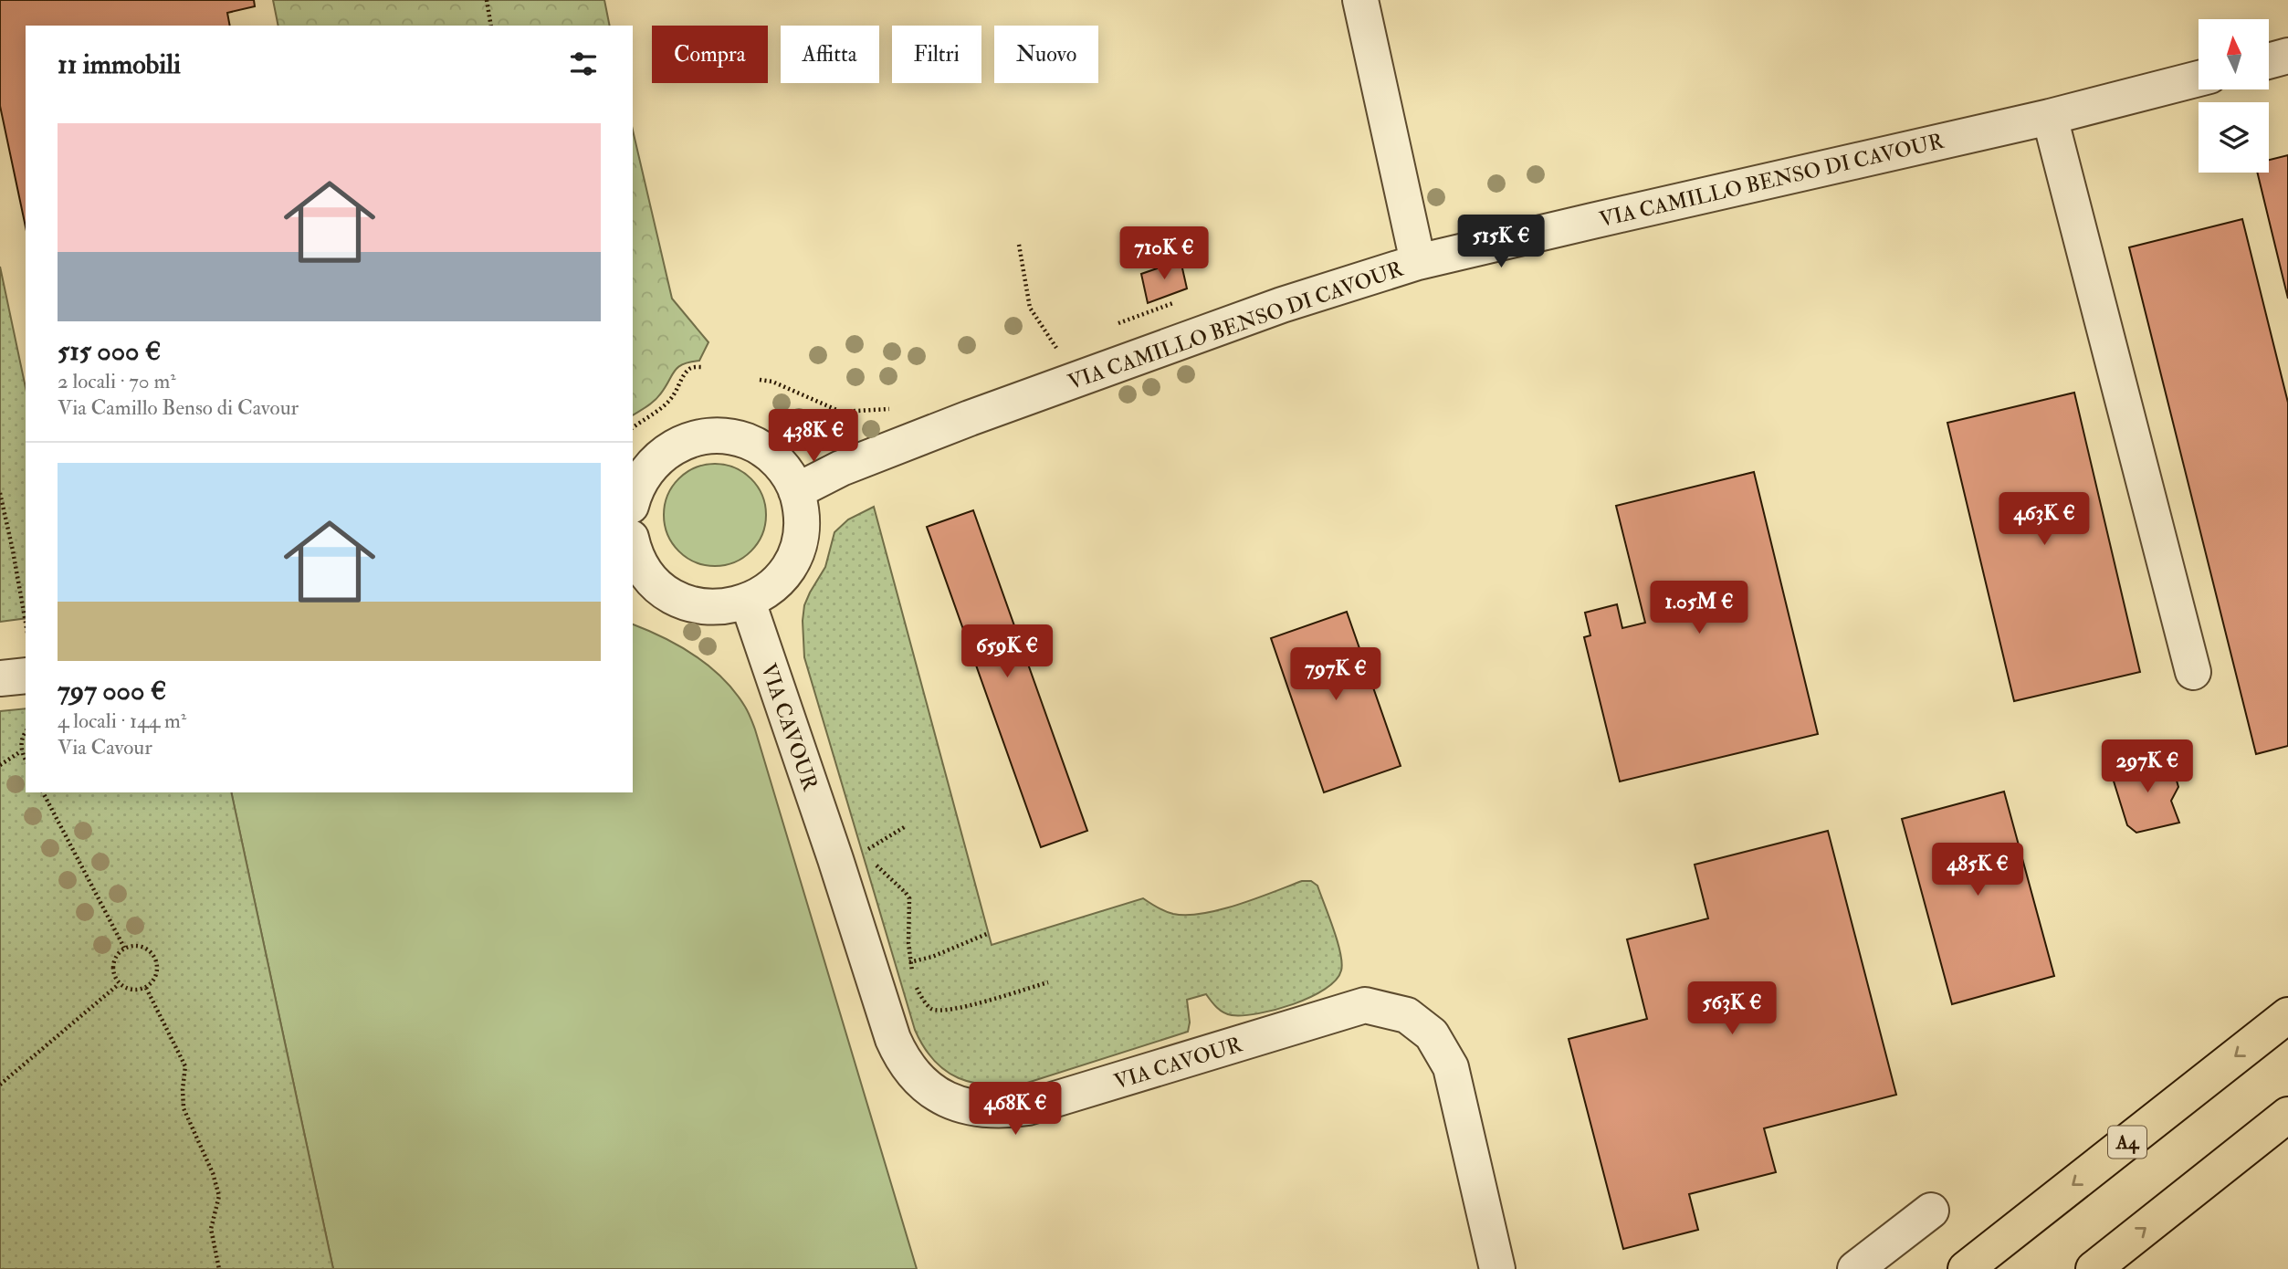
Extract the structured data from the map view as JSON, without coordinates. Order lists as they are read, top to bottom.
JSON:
{
  "streets": {
    "highway": ["A4"],
    "street": ["VIA CAMILLO BENSO DI CAVOUR", "VIA CAVOUR"]
  },
  "north": "top",
  "page": {
    "chip": [
      "Compra",
      "Affitta",
      "Filtri",
      "Nuovo"
    ],
    "heading": "11 immobili",
    "list": [
      {
        "name": "515 000 €",
        "note": "2 locali · 70 m² · Via Camillo Benso di Cavour"
      },
      {
        "name": "797 000 €",
        "note": "4 locali · 144 m² · Via Cavour"
      }
    ],
    "price": [
      "515K €",
      "710K €",
      "438K €",
      "463K €",
      "1.05M €",
      "659K €",
      "797K €",
      "297K €",
      "485K €",
      "563K €",
      "468K €"
    ]
  }
}
